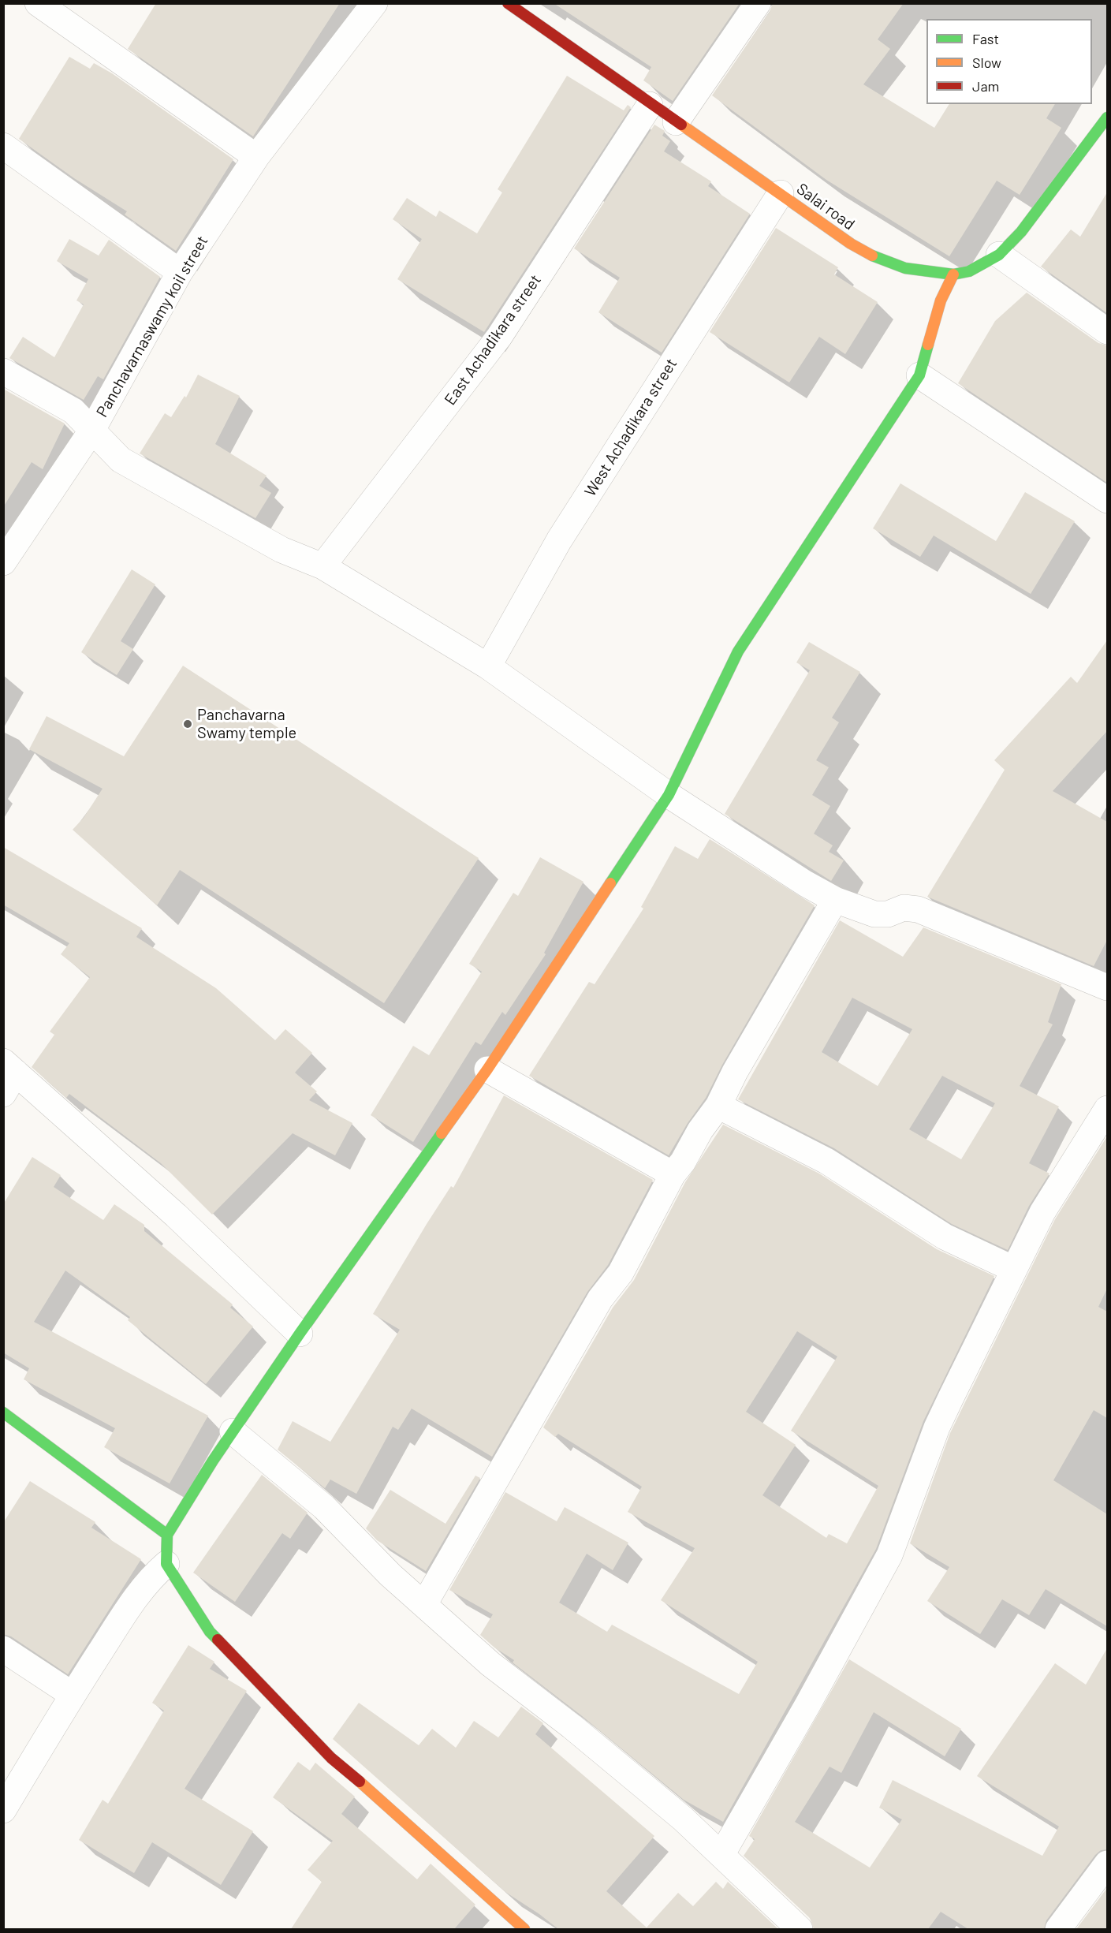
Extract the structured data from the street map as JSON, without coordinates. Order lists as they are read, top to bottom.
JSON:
{
  "streets": {
    "main road": ["Salai road"],
    "street": ["Panchavarnaswamy koil street", "East Achadikara street", "West Achadikara street"]
  },
  "crossings": [
    ["Salai road", "East Achadikara street"],
    ["Salai road", "West Achadikara street"]
  ],
  "places": ["Panchavarna Swamy temple"],
  "legend": ["Fast", "Slow", "Jam"]
}
